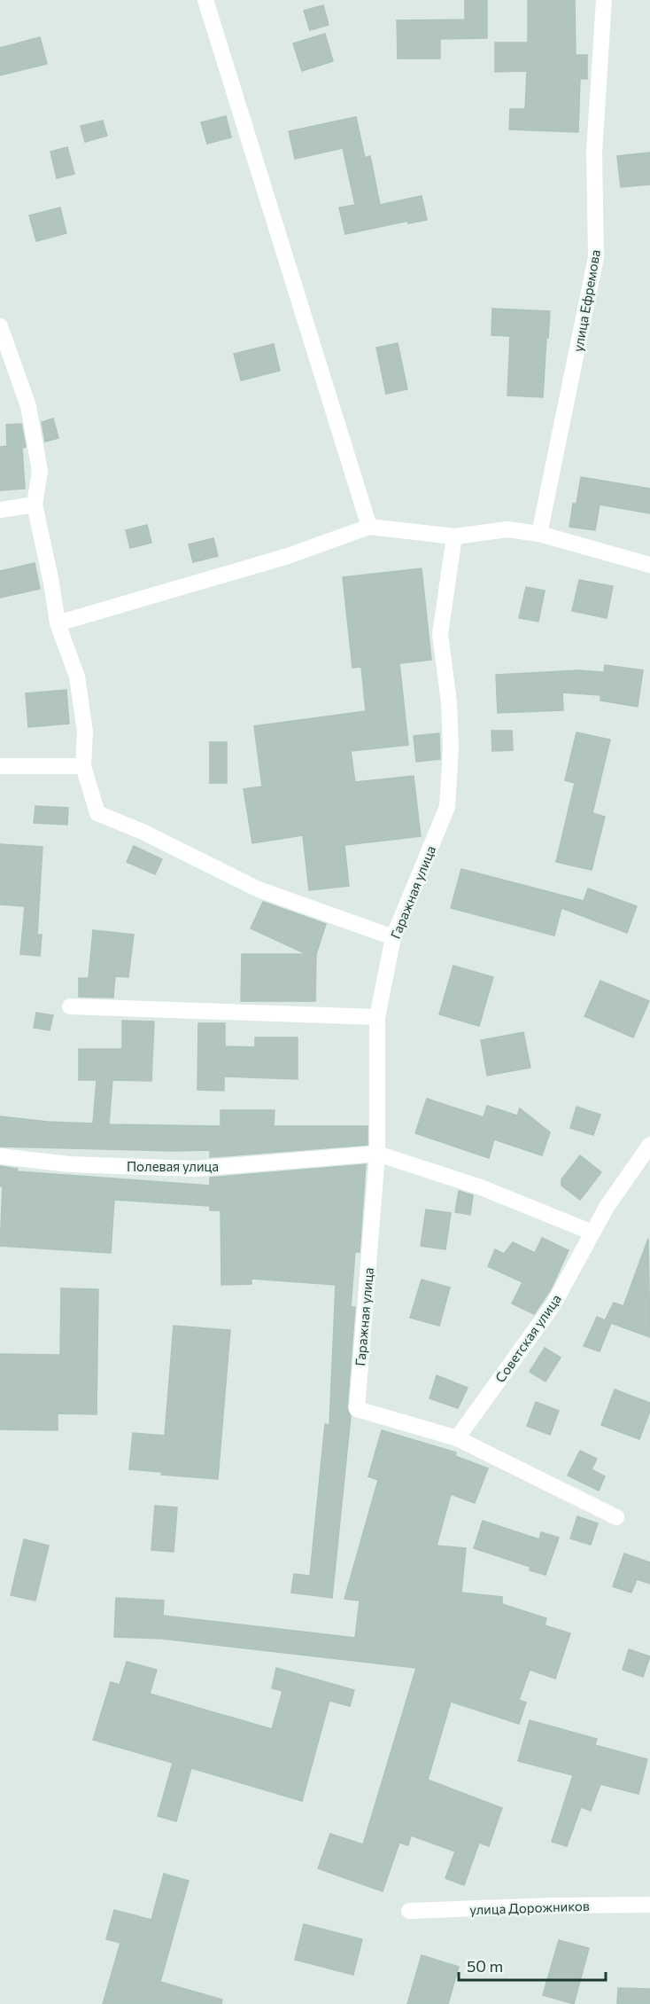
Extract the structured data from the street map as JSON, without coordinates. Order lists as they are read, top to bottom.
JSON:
{
  "streets": {
    "street": [
      "улица Ефремова",
      "Гаражная улица",
      "Полевая улица",
      "Советская улица",
      "улица Дорожников"
    ]
  },
  "crossings": [
    ["Гаражная улица", "Полевая улица"],
    ["Гаражная улица", "Советская улица"]
  ],
  "scale_bar": "50 m"
}
